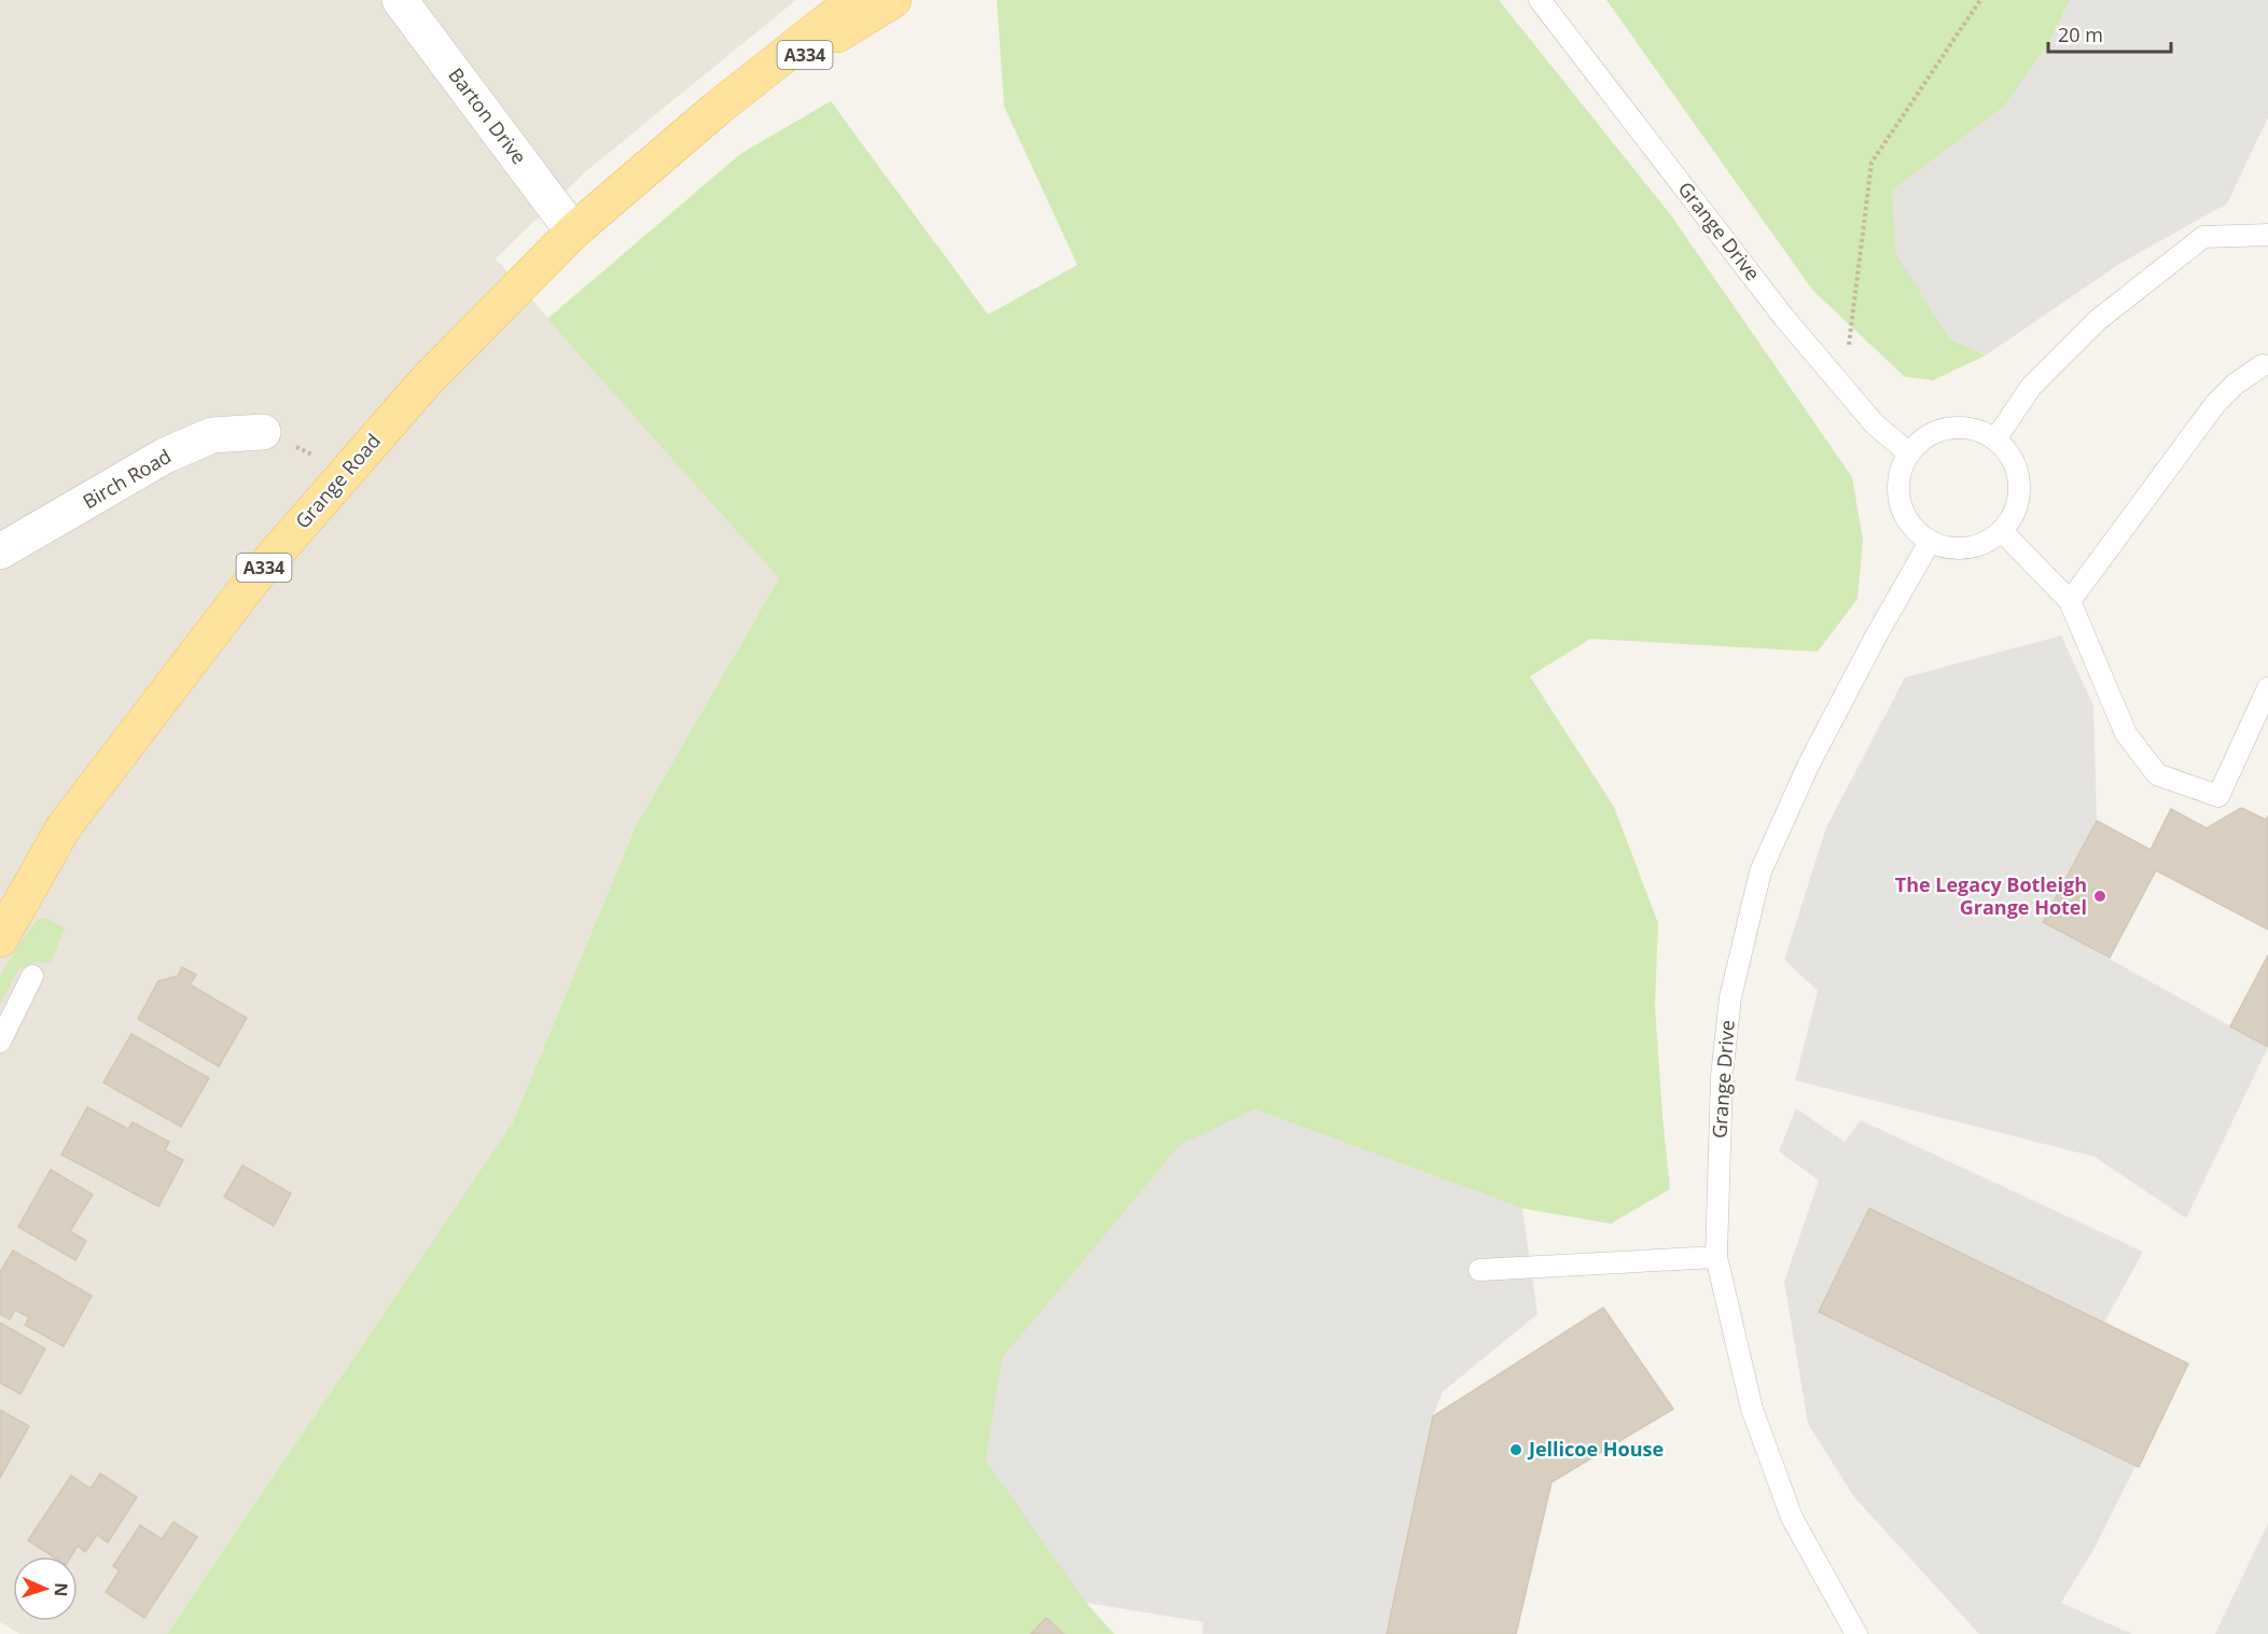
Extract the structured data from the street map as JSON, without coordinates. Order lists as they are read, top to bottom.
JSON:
{
  "streets": {
    "main road": ["A334", "Grange Road"],
    "street": ["Barton Drive", "Birch Road"],
    "lane": ["Grange Drive"]
  },
  "crossings": [
    ["Barton Drive", "Grange Road"]
  ],
  "places": ["The Legacy Botleigh Grange Hotel", "Jellicoe House"],
  "scale_bar": "20 m",
  "north": "right"
}
